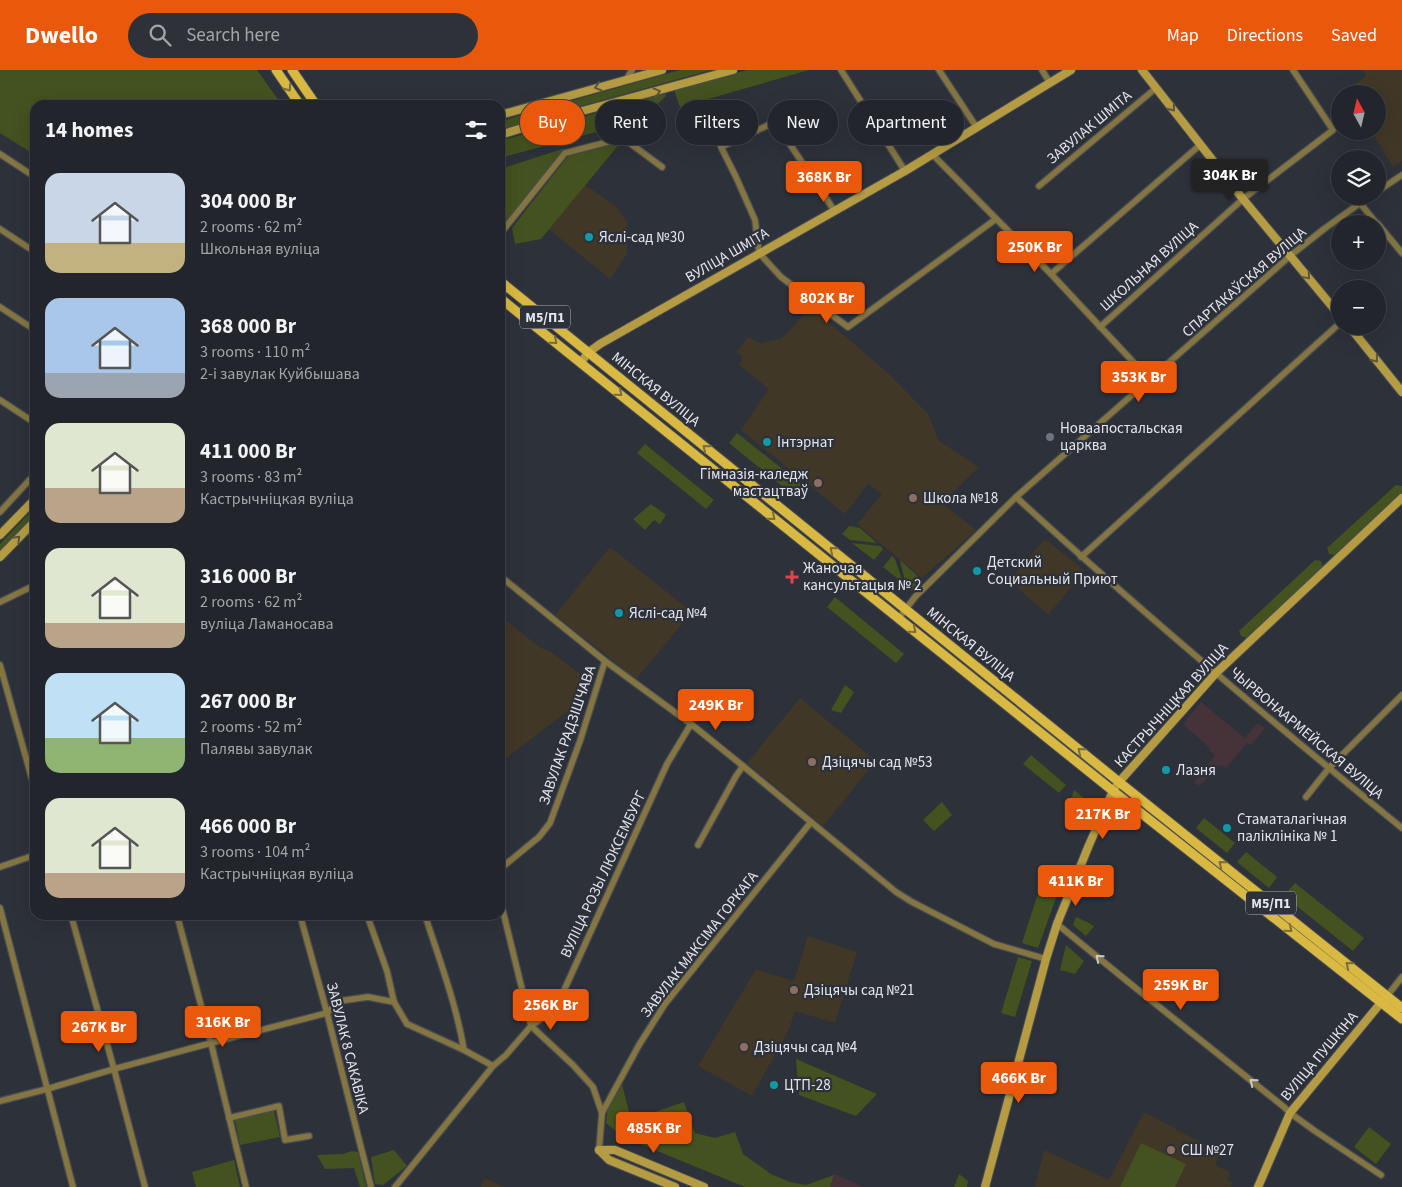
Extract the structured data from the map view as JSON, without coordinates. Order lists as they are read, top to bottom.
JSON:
{
  "streets": {
    "main road": [
      "ВУЛІЦА ШМІТА",
      "М5/П1",
      "МІНСКАЯ ВУЛІЦА",
      "КАСТРЫЧНІЦКАЯ ВУЛІЦА",
      "ВУЛІЦА ПУШКІНА"
    ],
    "street": [
      "ЗАВУЛАК ШМІТА",
      "ШКОЛЬНАЯ ВУЛІЦА",
      "СПАРТАКАЎСКАЯ ВУЛІЦА",
      "ЧЫРВОНААРМЕЙСКАЯ ВУЛІЦА",
      "ЗАВУЛАК РАДЗІШЧАВА",
      "ВУЛІЦА РОЗЫ ЛЮКСЕМБУРГ",
      "ЗАВУЛАК МАКСІМА ГОРКАГА",
      "ЗАВУЛАК 8 САКАВІКА"
    ]
  },
  "crossings": [
    ["ВУЛІЦА ШМІТА", "МІНСКАЯ ВУЛІЦА"],
    ["СПАРТАКАЎСКАЯ ВУЛІЦА", "МІНСКАЯ ВУЛІЦА"],
    ["СПАРТАКАЎСКАЯ ВУЛІЦА", "ЧЫРВОНААРМЕЙСКАЯ ВУЛІЦА"],
    ["МІНСКАЯ ВУЛІЦА", "КАСТРЫЧНІЦКАЯ ВУЛІЦА"],
    ["МІНСКАЯ ВУЛІЦА", "ВУЛІЦА ПУШКІНА"],
    ["КАСТРЫЧНІЦКАЯ ВУЛІЦА", "ЧЫРВОНААРМЕЙСКАЯ ВУЛІЦА"]
  ],
  "places": {
    "other": [
      "Яслі-сад №30",
      "Новаапостальская царква",
      "Інтэрнат",
      "Гімназія-каледж мастацтваў",
      "Школа №18",
      "Детский Социальный Приют",
      "Яслі-сад №4",
      "Дзіцячы сад №53",
      "Лазня",
      "Стаматалагічная паліклініка № 1",
      "Дзіцячы сад №21",
      "Дзіцячы сад №4",
      "ЦТП-28",
      "СШ №27"
    ],
    "health": ["Жаночая кансультацыя № 2"]
  },
  "north": "top",
  "page": {
    "header": "Dwello",
    "search": "Search here",
    "nav": ["Map", "Directions", "Saved"],
    "map_buttons": ["+", "−"],
    "chip": [
      "Buy",
      "Rent",
      "Filters",
      "New",
      "Apartment"
    ],
    "heading": "14 homes",
    "price": [
      "304K Br",
      "368K Br",
      "250K Br",
      "802K Br",
      "353K Br",
      "249K Br",
      "217K Br",
      "411K Br",
      "259K Br",
      "256K Br",
      "316K Br",
      "267K Br",
      "466K Br",
      "485K Br"
    ],
    "list": [
      {
        "name": "304 000 Br",
        "note": "2 rooms · 62 m² · Школьная вуліца"
      },
      {
        "name": "368 000 Br",
        "note": "3 rooms · 110 m² · 2-і завулак Куйбышава"
      },
      {
        "name": "411 000 Br",
        "note": "3 rooms · 83 m² · Кастрычніцкая вуліца"
      },
      {
        "name": "316 000 Br",
        "note": "2 rooms · 62 m² · вуліца Ламаносава"
      },
      {
        "name": "267 000 Br",
        "note": "2 rooms · 52 m² · Палявы завулак"
      },
      {
        "name": "466 000 Br",
        "note": "3 rooms · 104 m² · Кастрычніцкая вуліца"
      }
    ]
  }
}
